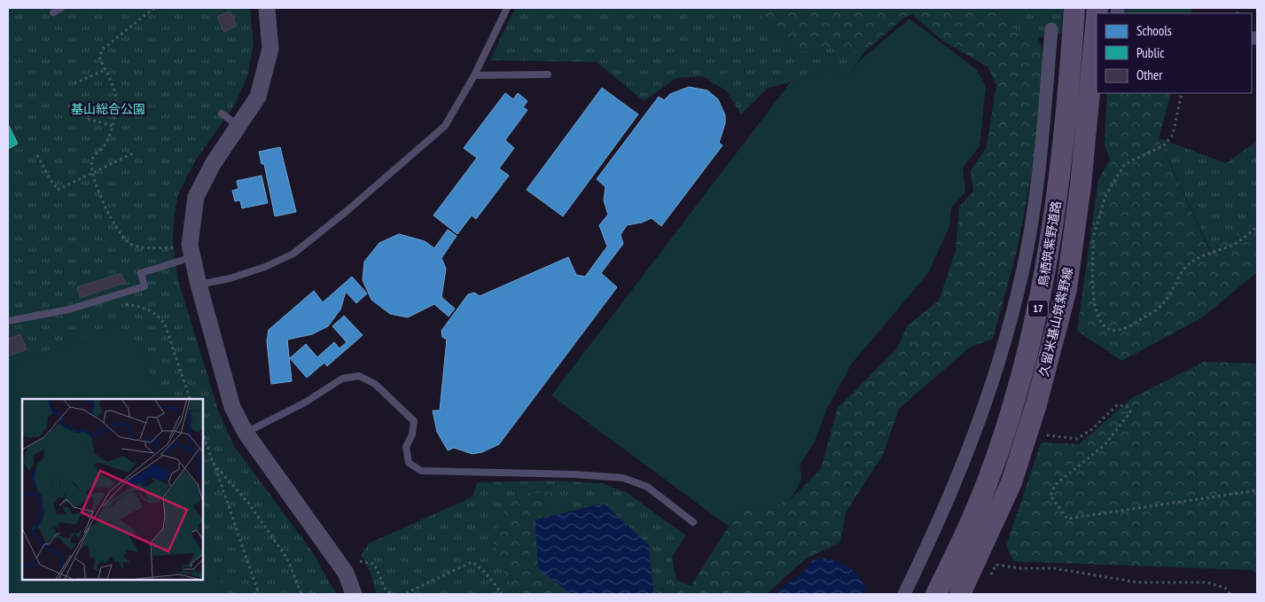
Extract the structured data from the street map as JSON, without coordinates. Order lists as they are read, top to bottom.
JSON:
{
  "streets": {
    "main road": ["鳥栖筑紫野道路", "17", "久留米基山筑紫野線"]
  },
  "parks": ["基山総合公園"],
  "legend": ["Schools", "Public", "Other"]
}
